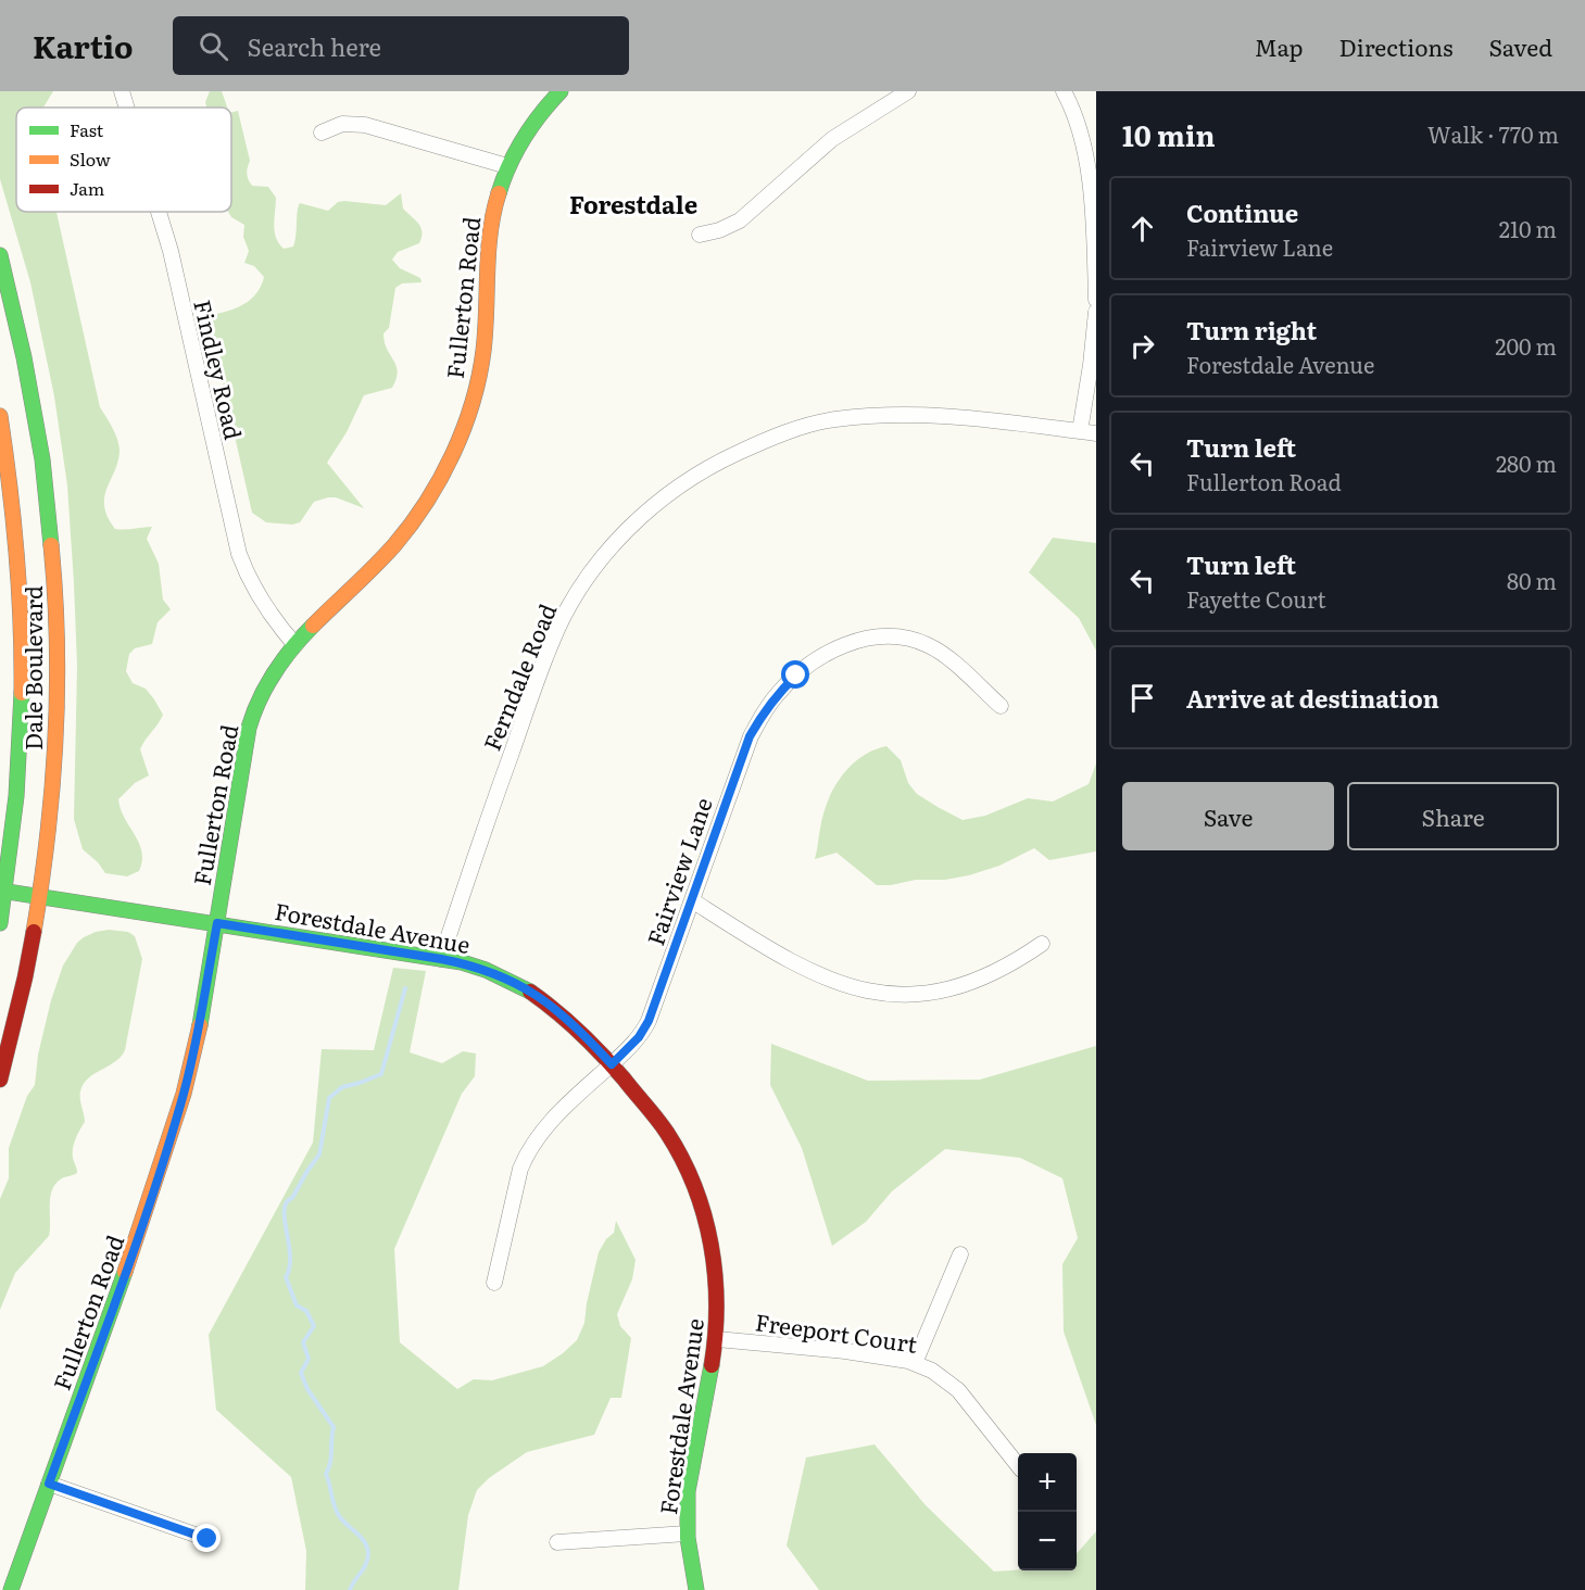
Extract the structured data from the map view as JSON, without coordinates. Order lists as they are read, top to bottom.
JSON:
{
  "streets": {
    "street": [
      "Fullerton Road",
      "Findley Road",
      "Dale Boulevard",
      "Ferndale Road",
      "Fairview Lane",
      "Forestdale Avenue",
      "Freeport Court"
    ]
  },
  "crossings": [
    ["Fullerton Road", "Findley Road"],
    ["Fullerton Road", "Forestdale Avenue"],
    ["Dale Boulevard", "Forestdale Avenue"],
    ["Ferndale Road", "Forestdale Avenue"],
    ["Fairview Lane", "Forestdale Avenue"],
    ["Forestdale Avenue", "Freeport Court"]
  ],
  "districts": ["Forestdale"],
  "legend": ["Fast", "Slow", "Jam"],
  "page": {
    "header": "Kartio",
    "search": "Search here",
    "nav": ["Map", "Directions", "Saved"],
    "heading": ["10 min", "Walk · 770 m"],
    "list": [
      ["Continue", "Fairview Lane", "210 m"],
      ["Turn right", "Forestdale Avenue", "200 m"],
      ["Turn left", "Fullerton Road", "280 m"],
      ["Turn left", "Fayette Court", "80 m"],
      "Arrive at destination"
    ],
    "buttons": ["Save", "Share"],
    "map_buttons": ["+", "−"]
  }
}
